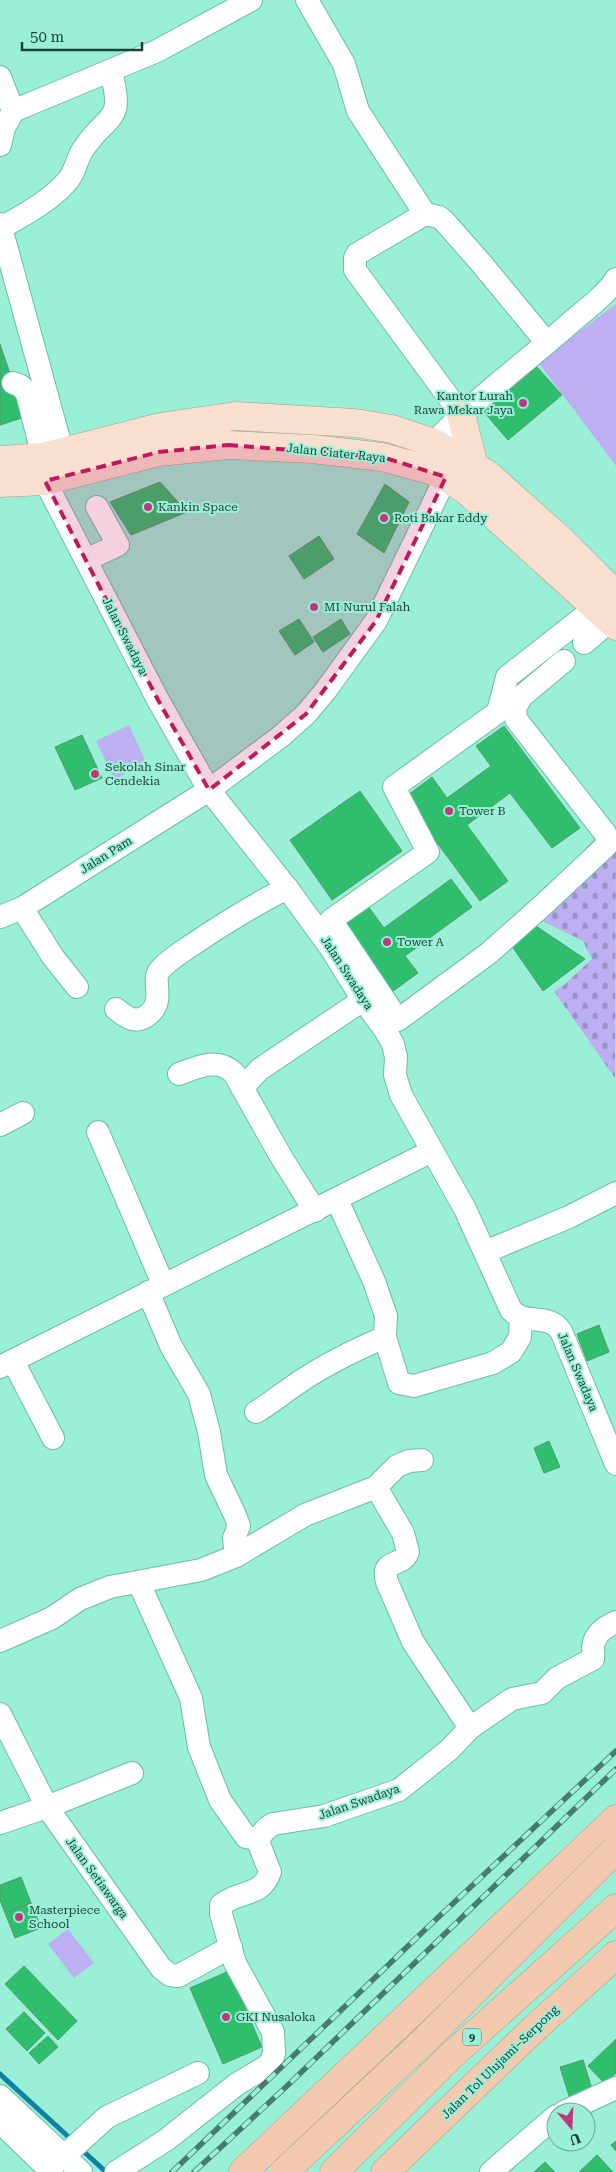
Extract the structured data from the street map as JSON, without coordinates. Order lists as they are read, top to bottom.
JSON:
{
  "streets": {
    "highway": ["9", "Jalan Tol Ulujami–Serpong"],
    "main road": ["Jalan Ciater Raya"],
    "street": ["Jalan Swadaya", "Jalan Pam", "Jalan Setiawarga"]
  },
  "crossings": [
    ["Jalan Ciater Raya", "Jalan Swadaya"],
    ["Jalan Ciater Raya", "Jalan Pam"],
    ["Jalan Swadaya", "Jalan Pam"]
  ],
  "places": [
    "Kantor Lurah Rawa Mekar Jaya",
    "Kankin Space",
    "Roti Bakar Eddy",
    "MI Nurul Falah",
    "Sekolah Sinar Cendekia",
    "Tower B",
    "Tower A",
    "Masterpiece School",
    "GKI Nusaloka"
  ],
  "scale_bar": "50 m",
  "north": "bottom"
}
